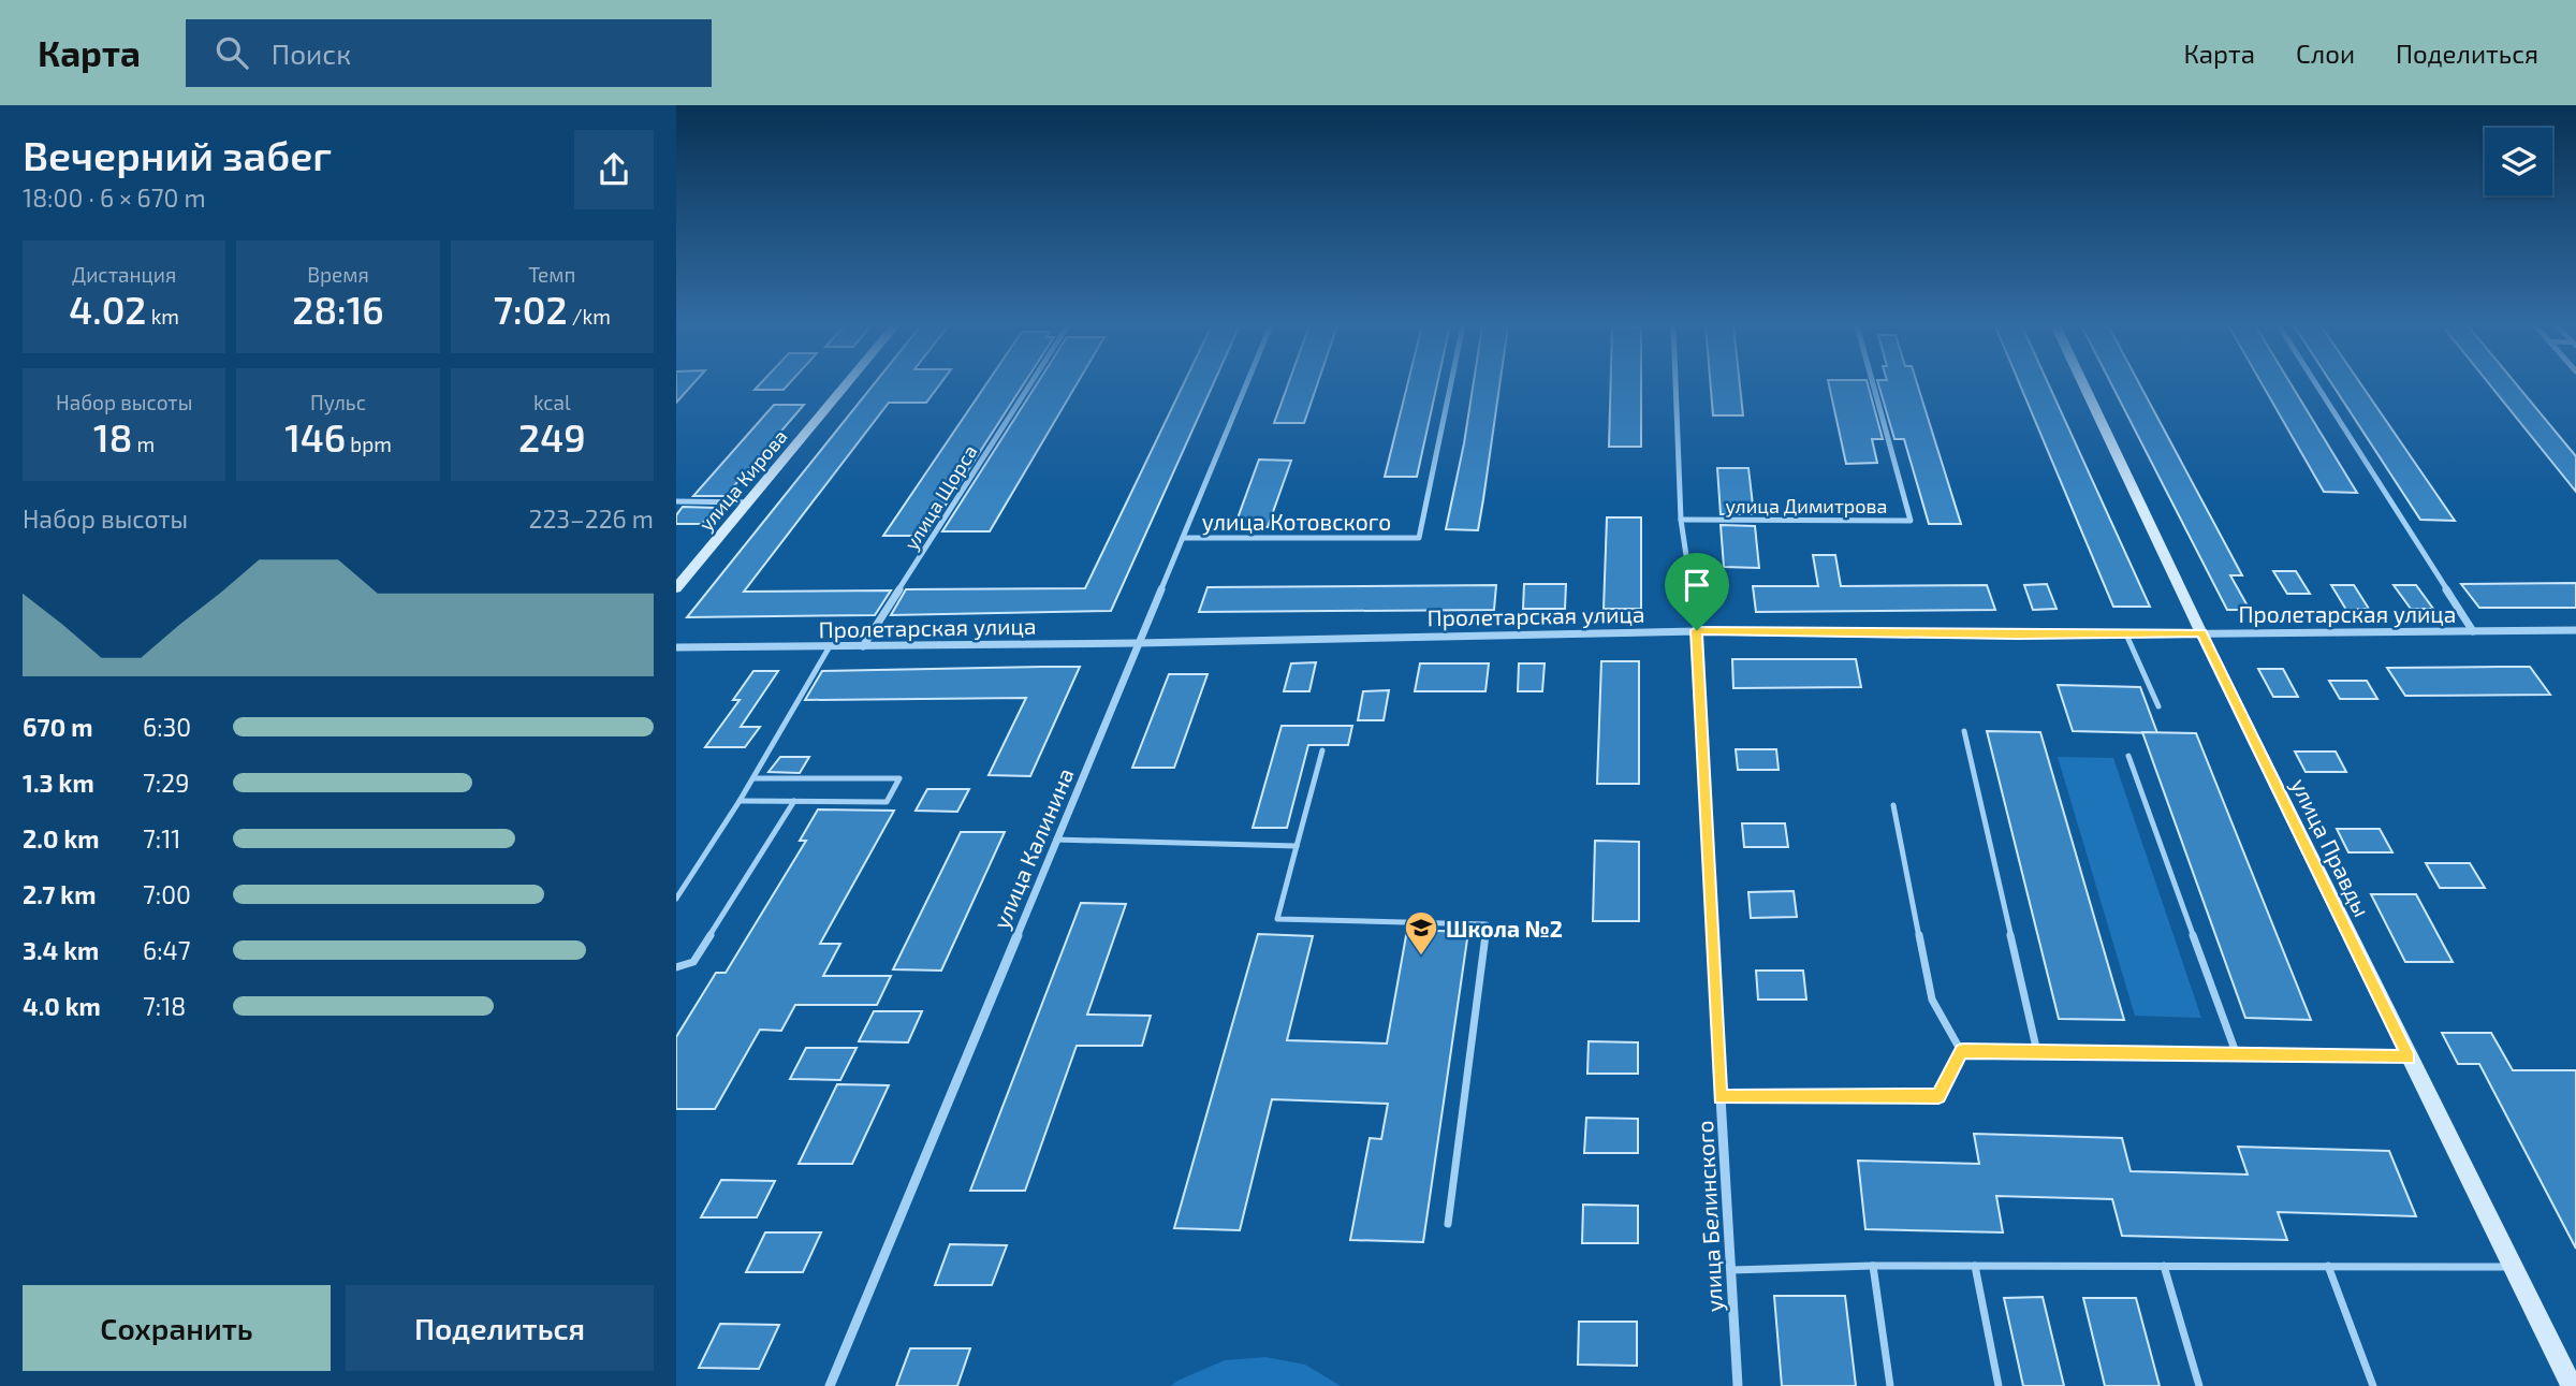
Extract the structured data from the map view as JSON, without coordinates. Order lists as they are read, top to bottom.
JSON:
{
  "streets": {
    "street": [
      "улица Кирова",
      "улица Щорса",
      "улица Димитрова",
      "улица Котовского",
      "Пролетарская улица",
      "улица Правды",
      "улица Калинина",
      "улица Белинского"
    ]
  },
  "crossings": [
    ["улица Щорса", "Пролетарская улица"],
    ["улица Димитрова", "улица Белинского"],
    ["улица Котовского", "улица Калинина"],
    ["Пролетарская улица", "улица Правды"],
    ["Пролетарская улица", "улица Калинина"],
    ["Пролетарская улица", "улица Белинского"]
  ],
  "places": {
    "school or university": ["Школа №2"]
  },
  "page": {
    "header": "Карта",
    "search": "Поиск",
    "nav": ["Карта", "Слои", "Поделиться"],
    "heading": ["Вечерний забег", "18:00 · 6 × 670 m"],
    "stats": [
      ["Дистанция", "4.02 km"],
      ["Время", "28:16"],
      ["Темп", "7:02 /km"],
      ["Набор высоты", "18 m"],
      ["Пульс", "146 bpm"],
      ["kcal", "249"]
    ],
    "chart": ["Набор высоты", "223–226 m"],
    "list": [
      {
        "name": "670 m",
        "note": "6:30"
      },
      {
        "name": "1.3 km",
        "note": "7:29"
      },
      {
        "name": "2.0 km",
        "note": "7:11"
      },
      {
        "name": "2.7 km",
        "note": "7:00"
      },
      {
        "name": "3.4 km",
        "note": "6:47"
      },
      {
        "name": "4.0 km",
        "note": "7:18"
      }
    ],
    "buttons": ["Сохранить", "Поделиться"]
  }
}
